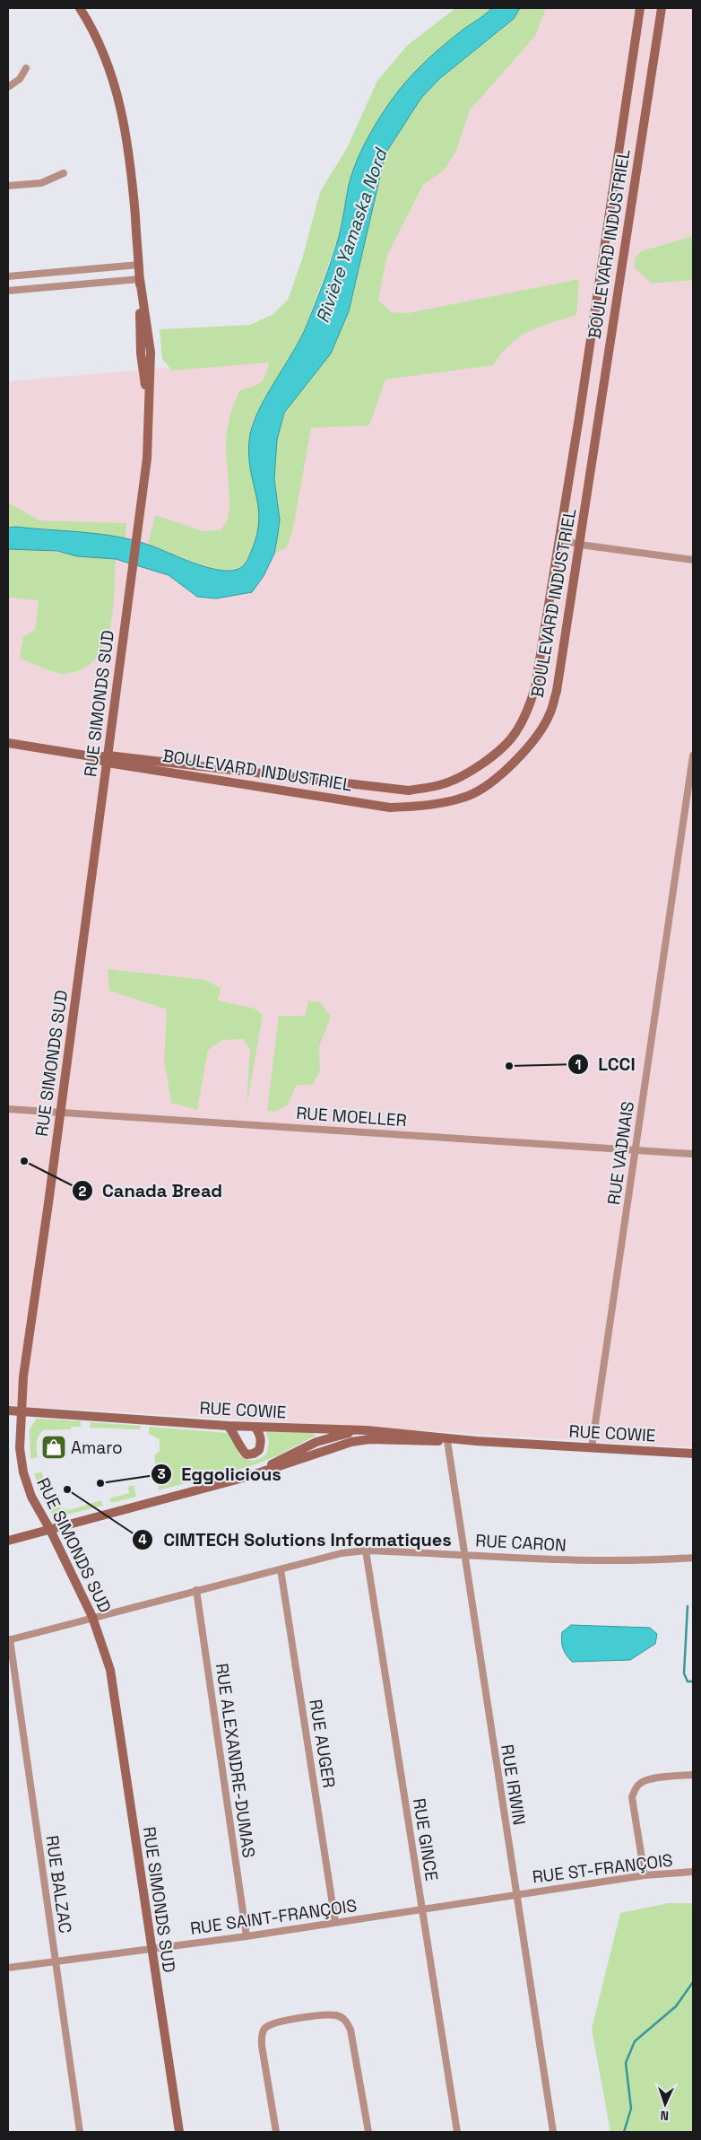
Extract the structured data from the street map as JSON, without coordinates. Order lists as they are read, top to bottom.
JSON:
{
  "streets": {
    "street": [
      "BOULEVARD INDUSTRIEL",
      "RUE SIMONDS SUD",
      "RUE MOELLER",
      "RUE VADNAIS",
      "RUE COWIE",
      "RUE CARON",
      "RUE AUGER",
      "RUE ALEXANDRE-DUMAS",
      "RUE IRWIN",
      "RUE GINCE",
      "RUE ST-FRANÇOIS",
      "RUE BALZAC",
      "RUE SAINT-FRANÇOIS"
    ]
  },
  "crossings": [
    ["BOULEVARD INDUSTRIEL", "RUE SIMONDS SUD"],
    ["RUE SIMONDS SUD", "RUE MOELLER"],
    ["RUE SIMONDS SUD", "RUE COWIE"],
    ["RUE SIMONDS SUD", "RUE CARON"],
    ["RUE SIMONDS SUD", "RUE SAINT-FRANÇOIS"],
    ["RUE MOELLER", "RUE VADNAIS"],
    ["RUE VADNAIS", "RUE COWIE"],
    ["RUE COWIE", "RUE IRWIN"],
    ["RUE CARON", "RUE AUGER"],
    ["RUE CARON", "RUE ALEXANDRE-DUMAS"],
    ["RUE CARON", "RUE IRWIN"],
    ["RUE CARON", "RUE GINCE"],
    ["RUE CARON", "RUE BALZAC"],
    ["RUE AUGER", "RUE SAINT-FRANÇOIS"],
    ["RUE ALEXANDRE-DUMAS", "RUE SAINT-FRANÇOIS"],
    ["RUE IRWIN", "RUE ST-FRANÇOIS"],
    ["RUE IRWIN", "RUE SAINT-FRANÇOIS"],
    ["RUE GINCE", "RUE SAINT-FRANÇOIS"],
    ["RUE ST-FRANÇOIS", "RUE SAINT-FRANÇOIS"],
    ["RUE BALZAC", "RUE SAINT-FRANÇOIS"]
  ],
  "water": ["Rivière Yamaska Nord"],
  "places": {
    "other": [
      "LCCI",
      "Canada Bread",
      "Eggolicious",
      "CIMTECH Solutions Informatiques"
    ],
    "shop": ["Amaro"]
  },
  "north": "bottom"
}
